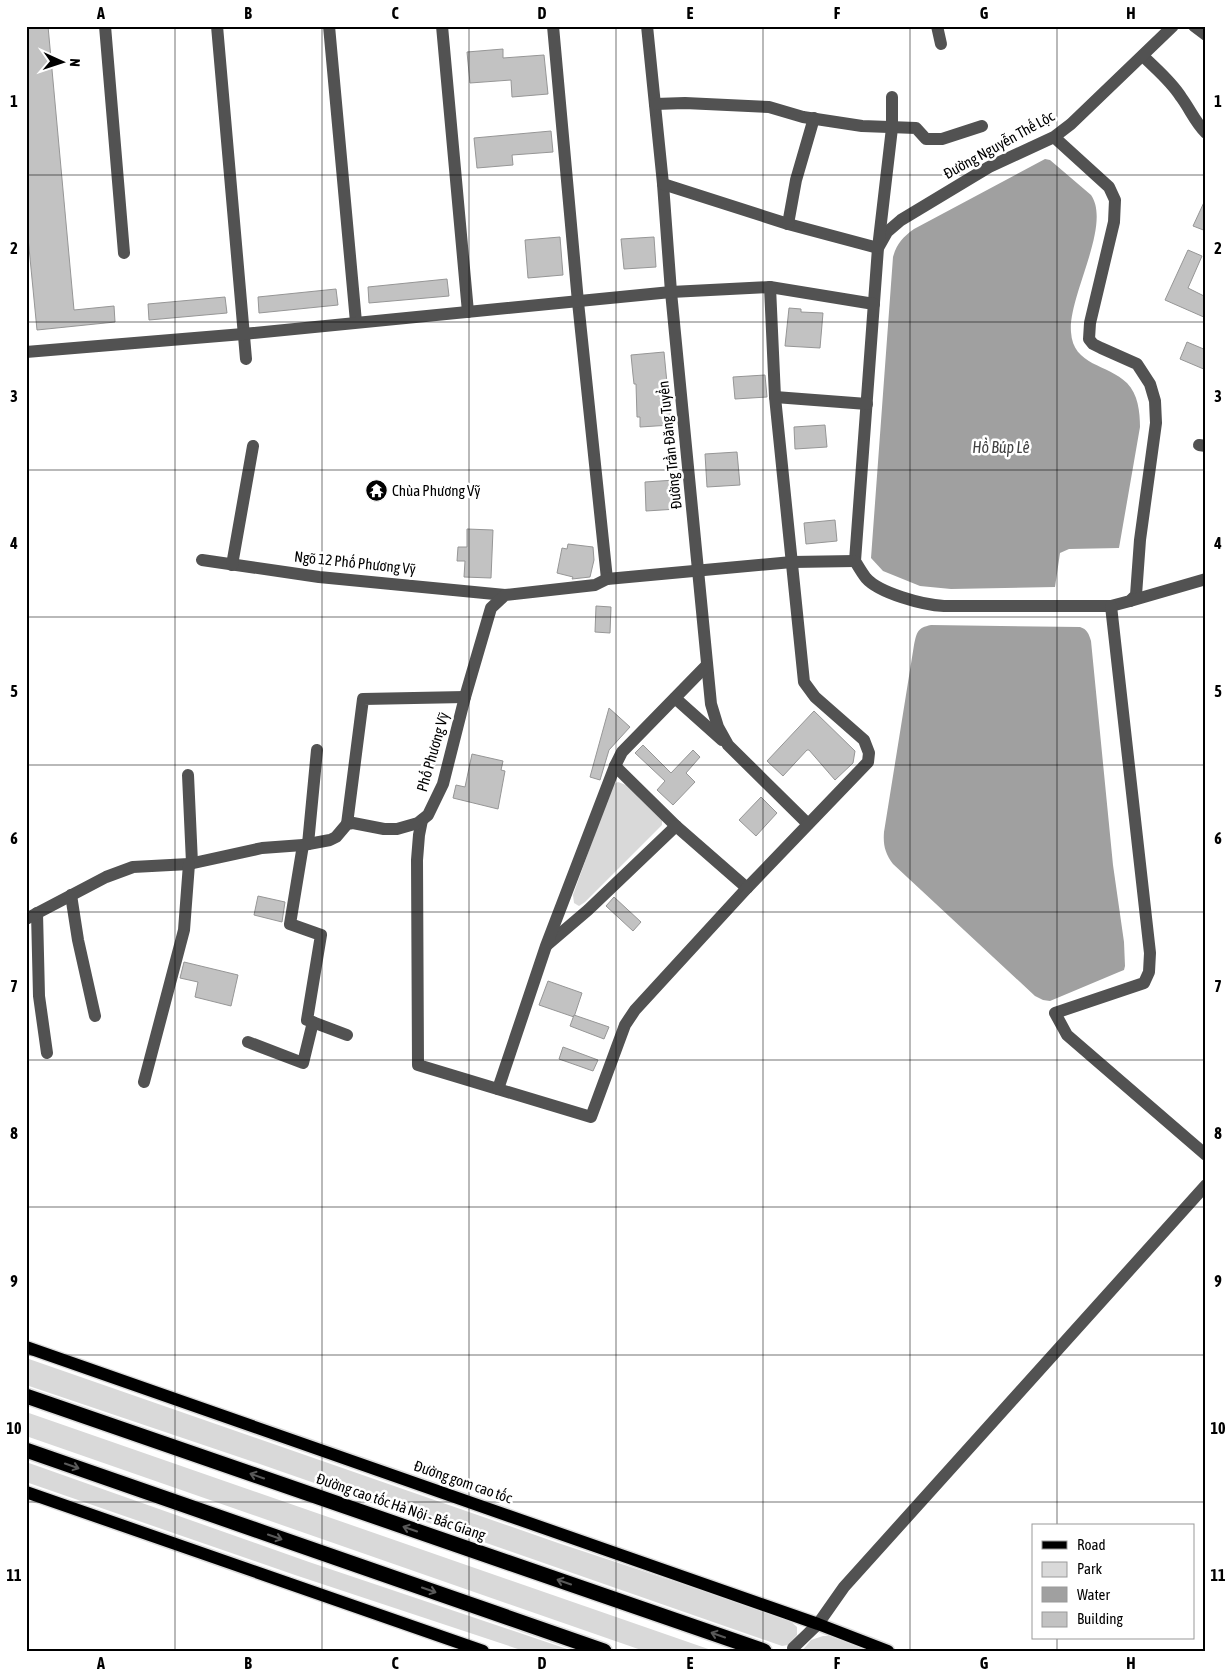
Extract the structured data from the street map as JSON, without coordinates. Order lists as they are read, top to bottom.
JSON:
{
  "streets": {
    "highway": ["Đường cao tốc Hà Nội - Bắc Giang"],
    "main road": ["Đường gom cao tốc"],
    "street": [
      "Đường Nguyễn Thế Lộc",
      "Đường Trần Đăng Tuyển",
      "Ngõ 12 Phố Phương Vỹ",
      "Phố Phương Vỹ"
    ]
  },
  "crossings": [
    ["Ngõ 12 Phố Phương Vỹ", "Phố Phương Vỹ"]
  ],
  "water": ["Hồ Búp Lê"],
  "places": {
    "temple": ["Chùa Phương Vỹ"]
  },
  "legend": [
    "Road",
    "Park",
    "Water",
    "Building"
  ],
  "north": "right",
  "grid": {
    "columns": [
      "A",
      "B",
      "C",
      "D",
      "E",
      "F",
      "G",
      "H"
    ],
    "rows": [
      "1",
      "2",
      "3",
      "4",
      "5",
      "6",
      "7",
      "8",
      "9",
      "10",
      "11"
    ]
  }
}
